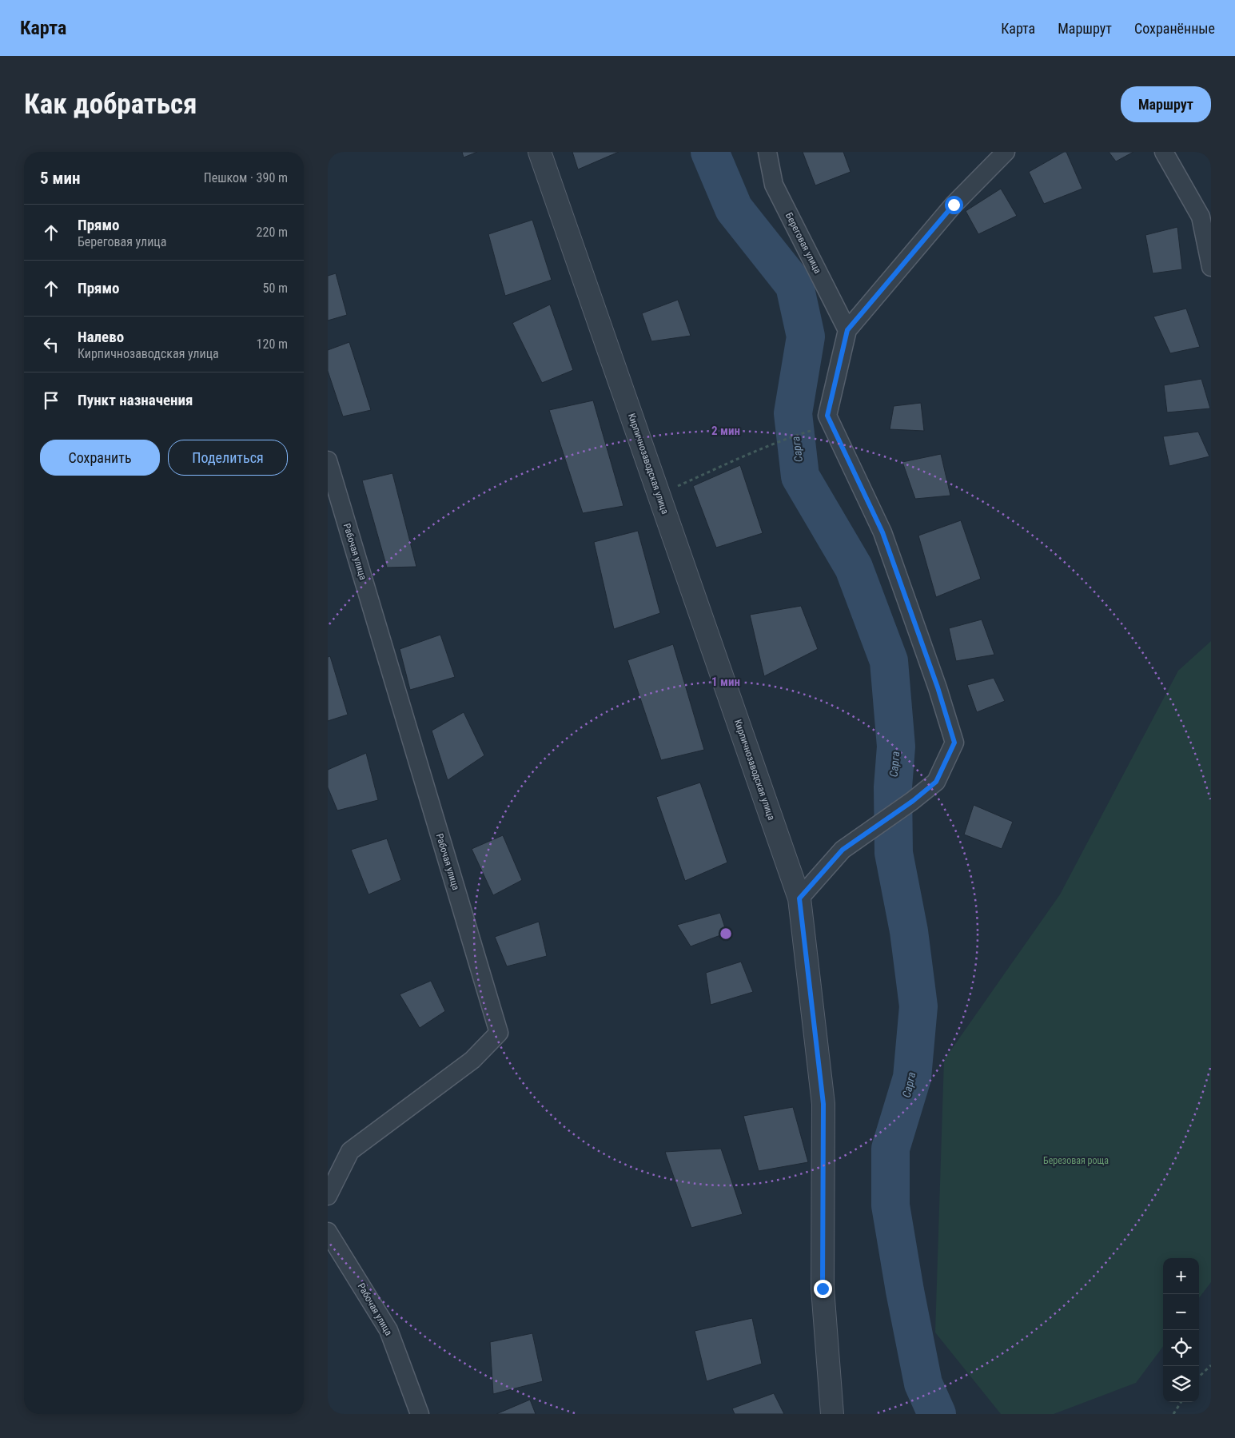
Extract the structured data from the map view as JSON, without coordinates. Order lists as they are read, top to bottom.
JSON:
{
  "streets": {
    "street": ["Береговая улица", "Кирпичнозаводская улица", "Рабочая улица"]
  },
  "water": ["Сарга"],
  "parks": ["Березовая роща"],
  "page": {
    "header": "Карта",
    "nav": ["Карта", "Маршрут", "Сохранённые"],
    "buttons": [
      "Маршрут",
      ["Сохранить", "Поделиться"]
    ],
    "title": "Как добраться",
    "heading": ["5 мин", "Пешком · 390 m"],
    "list": [
      ["Прямо", "Береговая улица", "220 m"],
      ["Прямо", "50 m"],
      ["Налево", "Кирпичнозаводская улица", "120 m"],
      "Пункт назначения"
    ],
    "map_buttons": ["+", "−"]
  },
  "rings": ["2 мин", "1 мин"]
}
